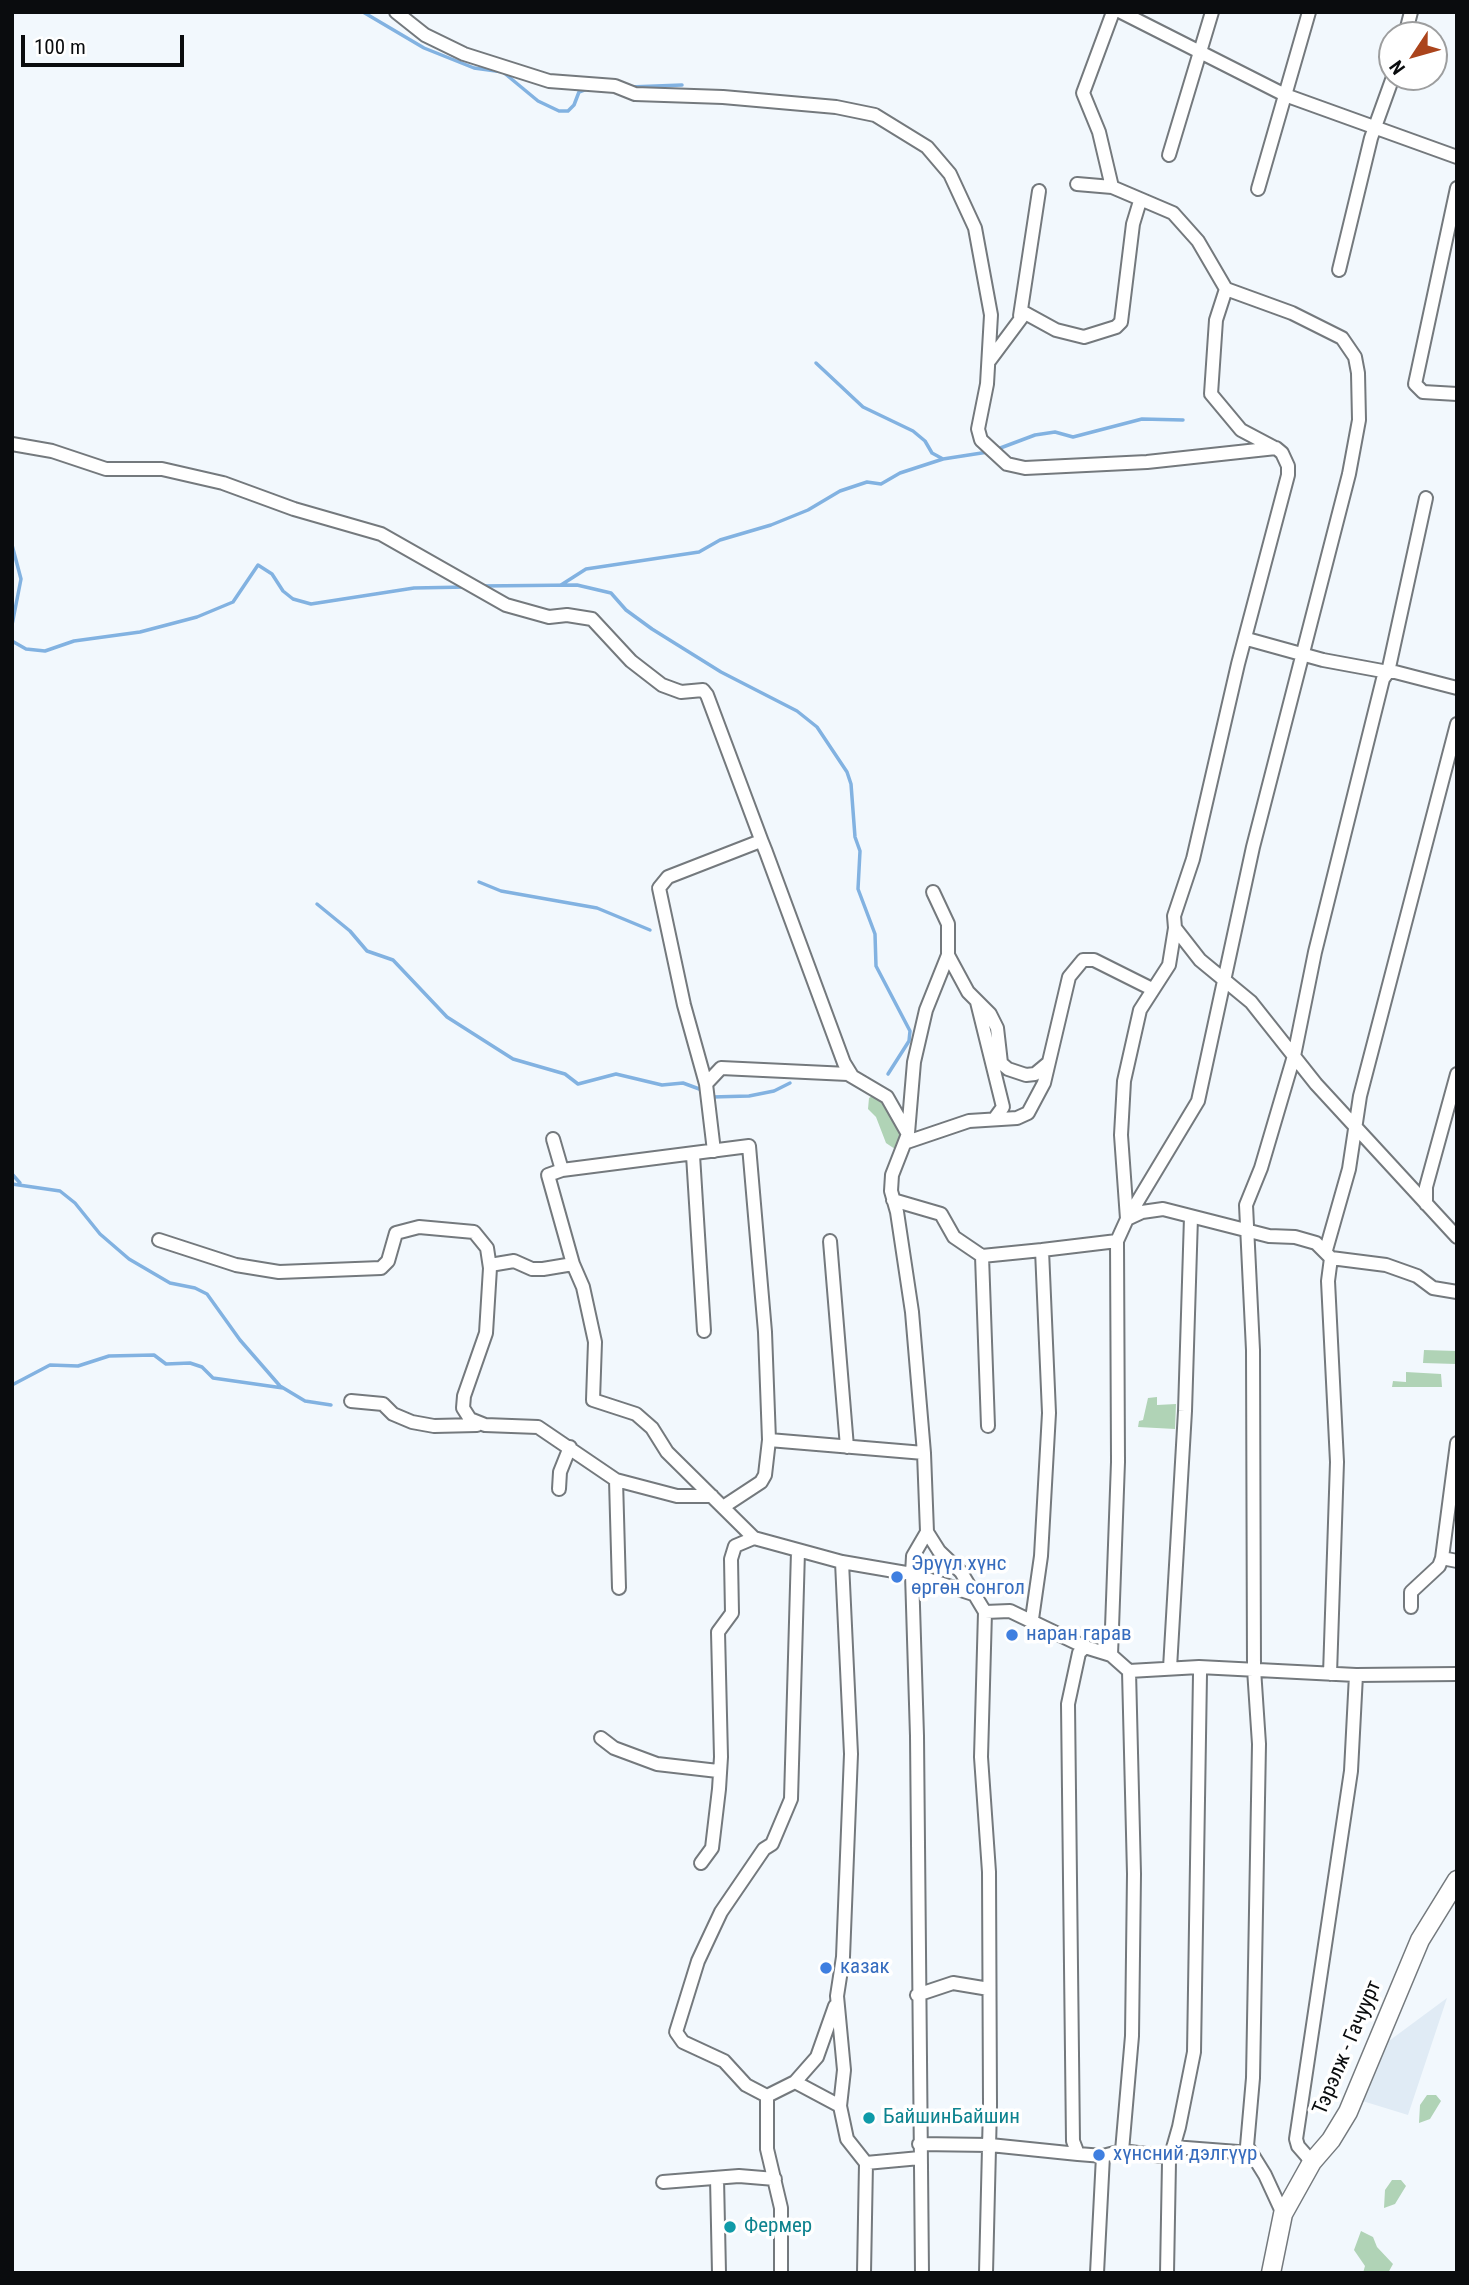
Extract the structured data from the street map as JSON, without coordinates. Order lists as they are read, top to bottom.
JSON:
{
  "streets": {
    "main road": ["Тэрэлж - Гачуурт"]
  },
  "places": [
    "Эрүүл хүнс өргөн сонгол",
    "наран гарав",
    "казак",
    "БайшинБайшин",
    "хүнсний дэлгүүр",
    "Фермер"
  ],
  "scale_bar": "100 m",
  "north": "bottom left"
}
